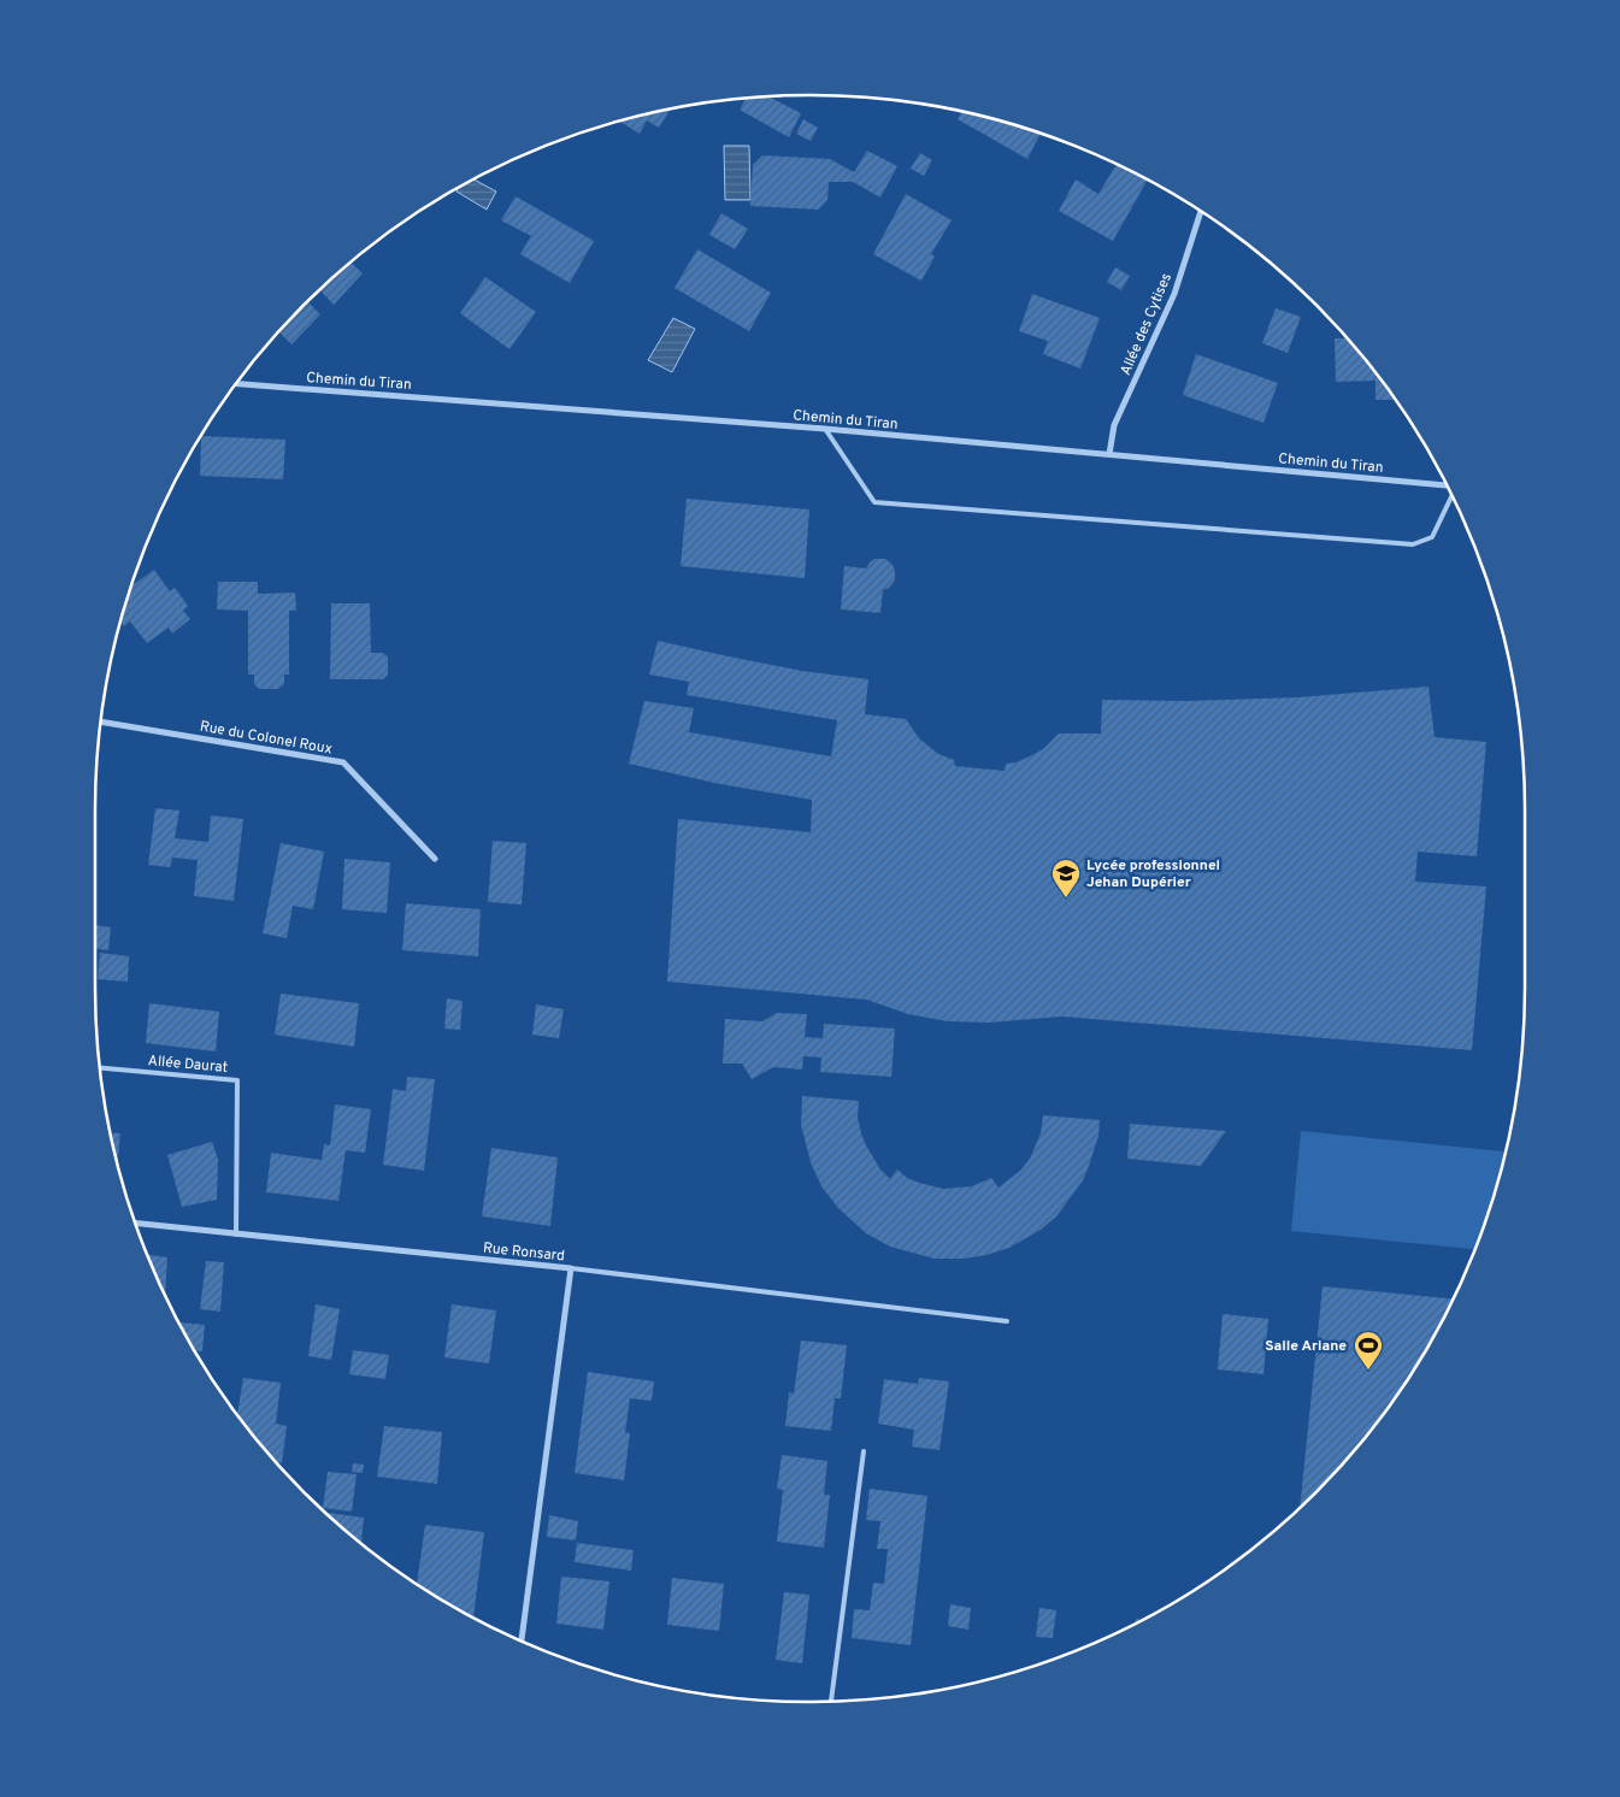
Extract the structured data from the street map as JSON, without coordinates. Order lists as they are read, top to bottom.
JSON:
{
  "streets": {
    "street": [
      "Allée des Cytises",
      "Chemin du Tiran",
      "Rue du Colonel Roux",
      "Rue Ronsard"
    ],
    "lane": ["Allée Daurat"]
  },
  "crossings": [
    ["Allée des Cytises", "Chemin du Tiran"],
    ["Allée Daurat", "Rue Ronsard"]
  ],
  "places": {
    "school or university": ["Lycée professionnel Jehan Dupérier"],
    "sports": ["Salle Ariane"]
  }
}
